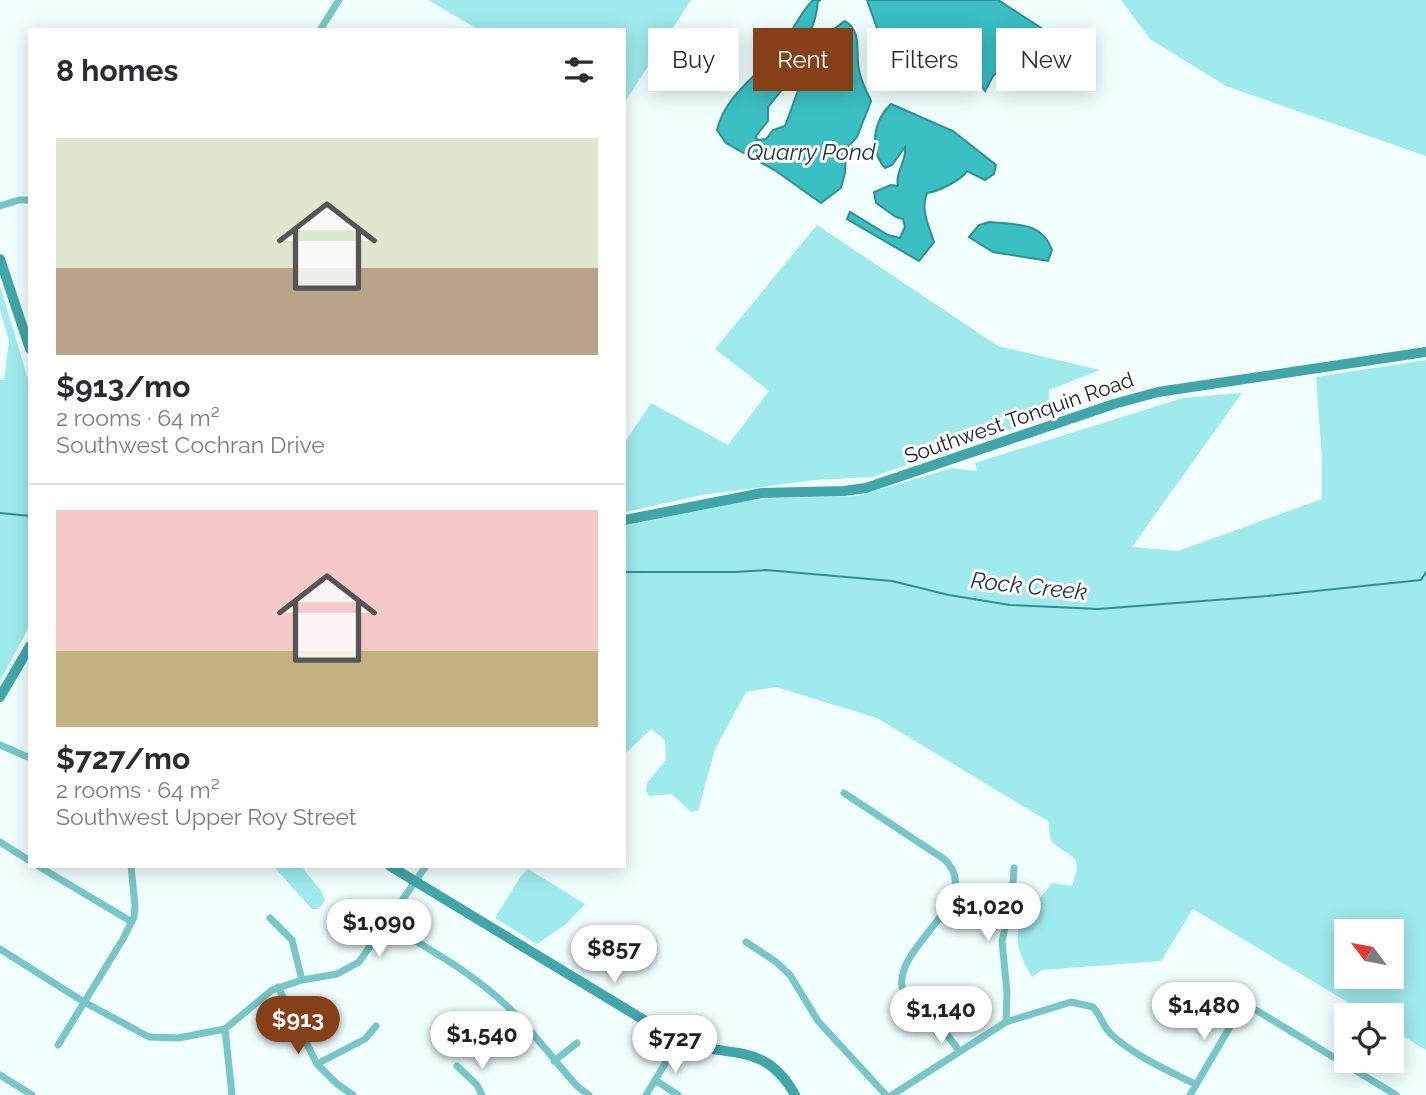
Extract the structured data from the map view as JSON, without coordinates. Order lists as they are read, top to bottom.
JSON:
{
  "streets": {
    "main road": ["Southwest Tonquin Road"]
  },
  "water": ["Quarry Pond", "Rock Creek"],
  "north": "top left",
  "page": {
    "chip": [
      "Buy",
      "Rent",
      "Filters",
      "New"
    ],
    "heading": "8 homes",
    "list": [
      {
        "name": "$913/mo",
        "note": "2 rooms · 64 m² · Southwest Cochran Drive"
      },
      {
        "name": "$727/mo",
        "note": "2 rooms · 64 m² · Southwest Upper Roy Street"
      }
    ],
    "price": [
      "$1,020",
      "$1,090",
      "$857",
      "$1,480",
      "$1,140",
      "$913",
      "$1,540",
      "$727"
    ]
  }
}
